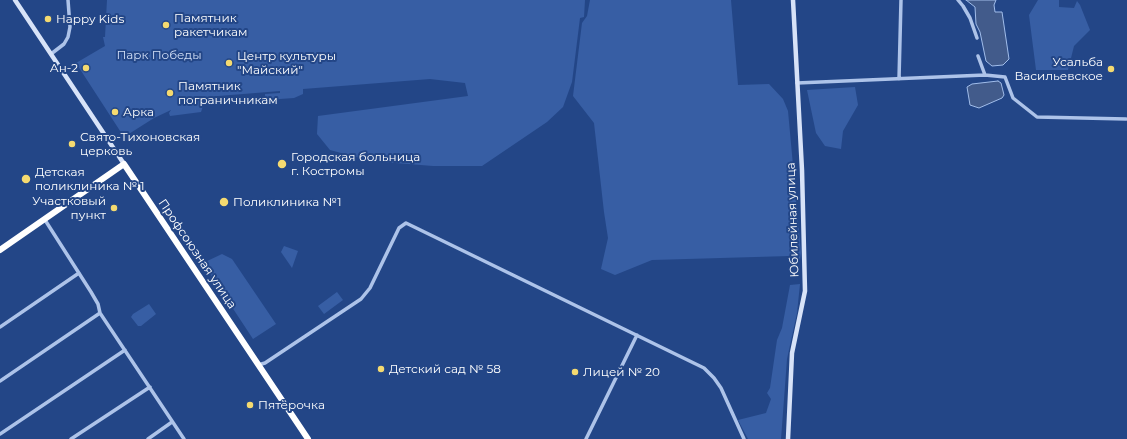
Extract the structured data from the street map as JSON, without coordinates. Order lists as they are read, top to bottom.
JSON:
{
  "streets": {
    "highway": ["Профсоюзная улица"],
    "street": ["Юбилейная улица"]
  },
  "parks": ["Парк Победы"],
  "places": [
    "Happy Kids",
    "Памятник ракетчикам",
    "Центр культуры \"Майский\"",
    "Ан-2",
    "Усальба Васильевское",
    "Памятник пограничникам",
    "Арка",
    "Свято-Тихоновская церковь",
    "Городская больница г. Костромы",
    "Детская поликлиника № 1",
    "Поликлиника №1",
    "Участковый пункт",
    "Детский сад № 58",
    "Лицей № 20",
    "Пятёрочка"
  ]
}
